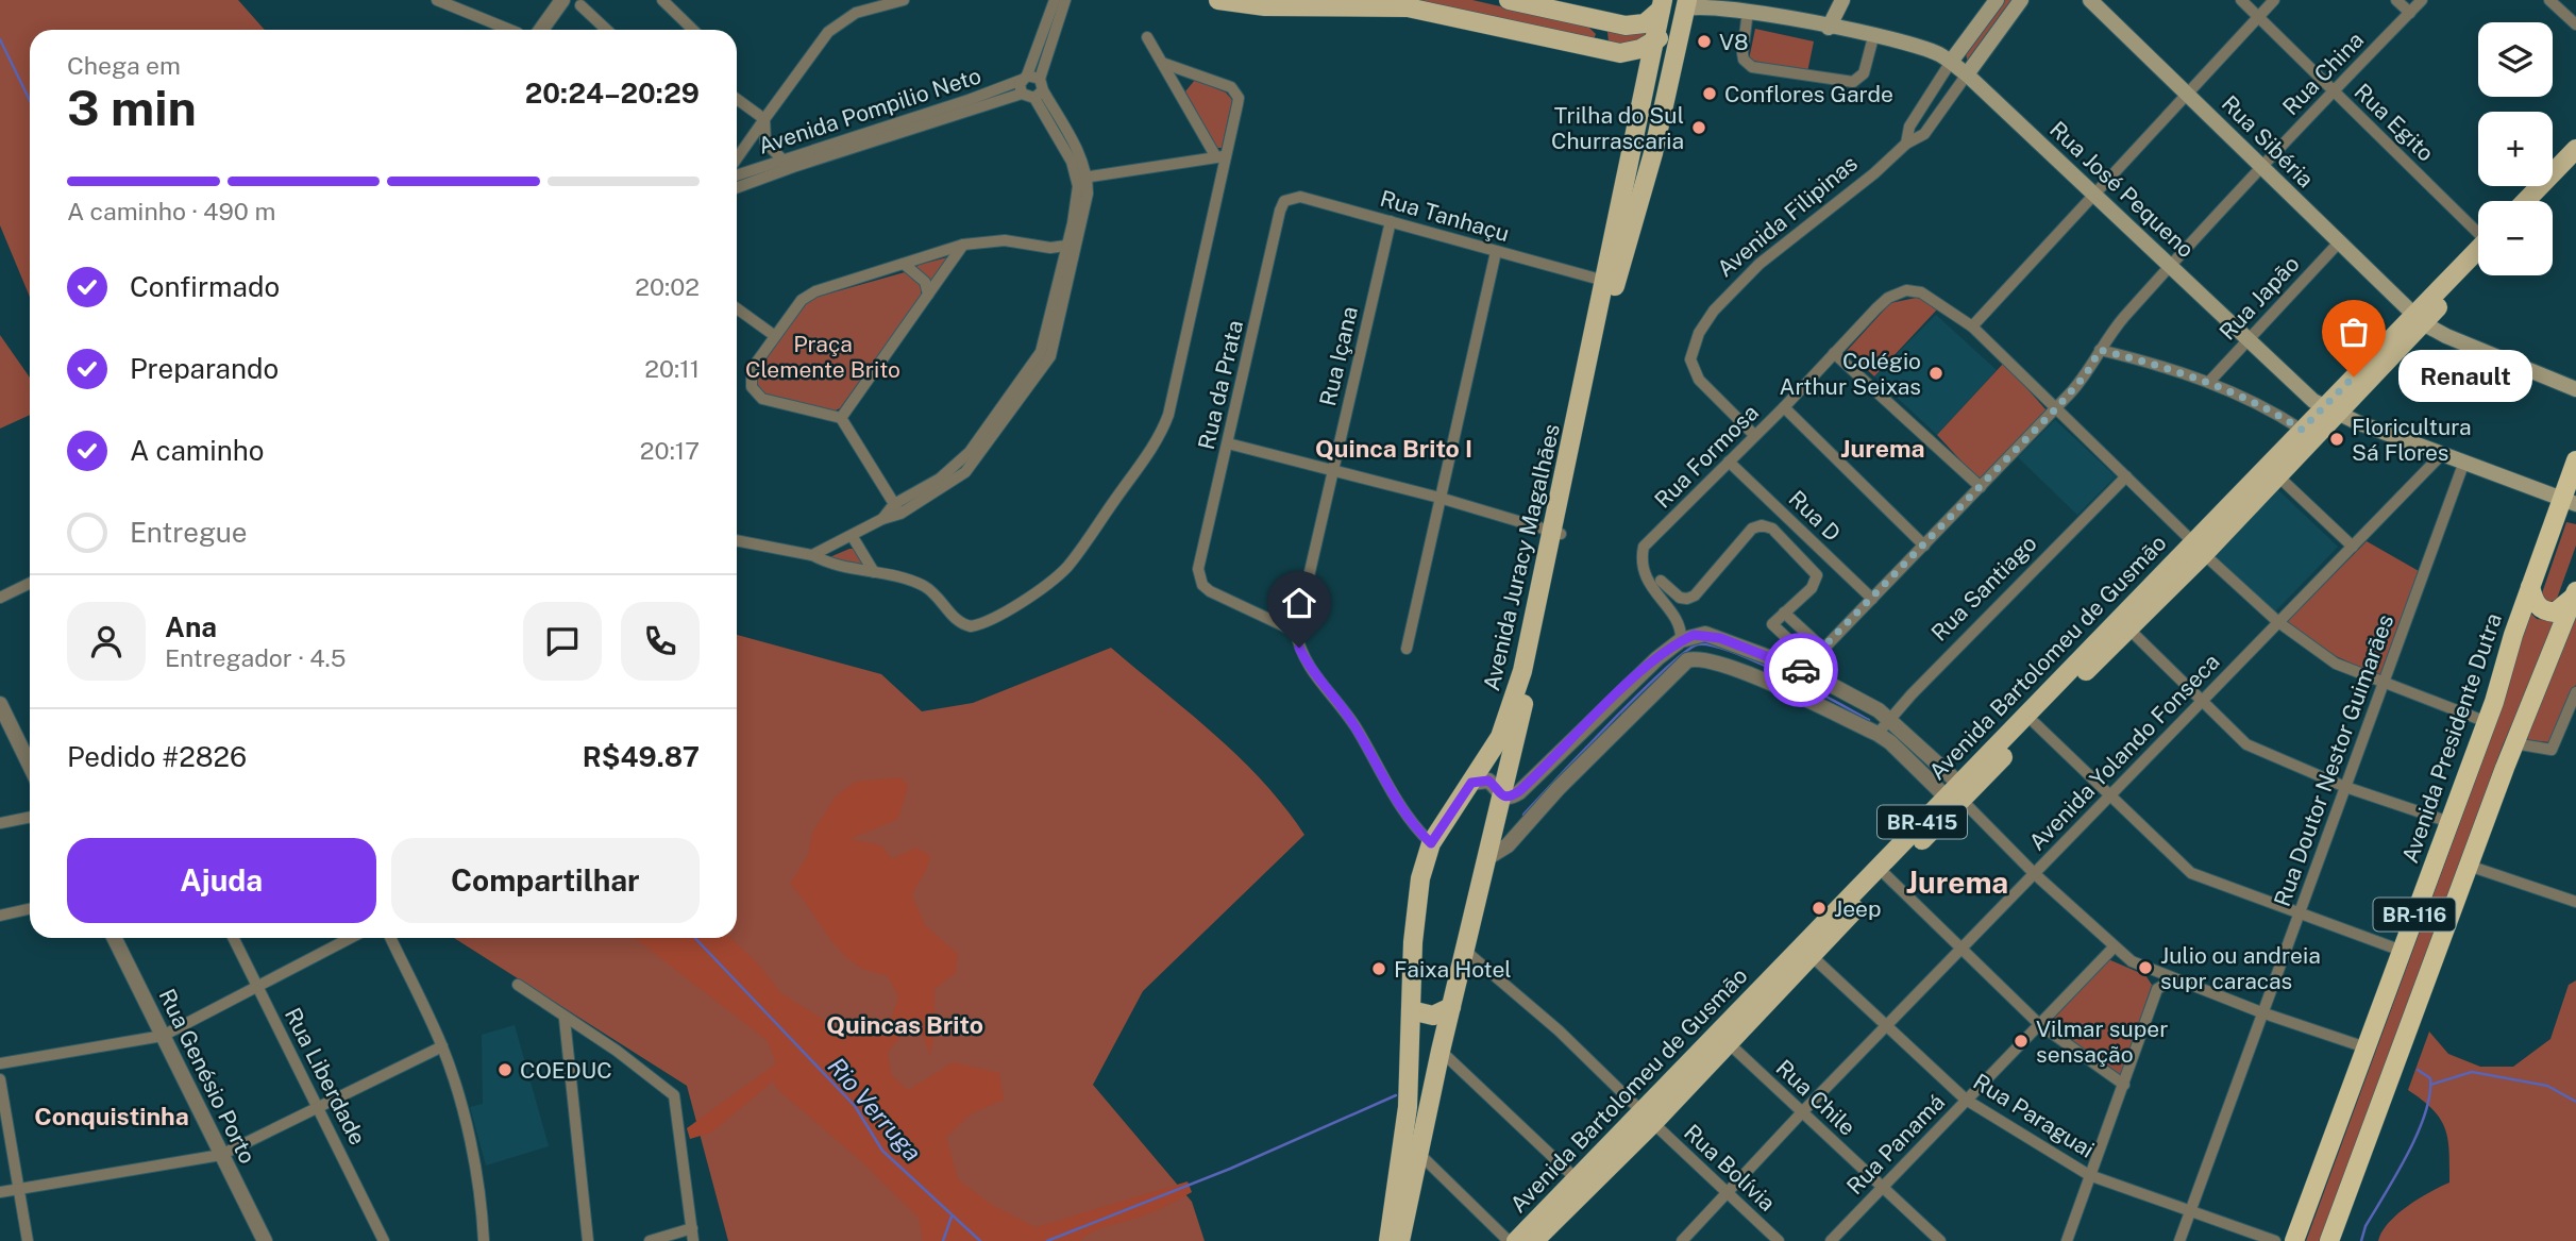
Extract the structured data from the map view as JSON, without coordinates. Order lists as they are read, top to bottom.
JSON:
{
  "streets": {
    "highway": ["Avenida Presidente Dutra", "BR-116"],
    "main road": [
      "Rua Sibéria",
      "Rua José Pequeno",
      "Avenida Filipinas",
      "Avenida Juracy Magalhães",
      "Avenida Bartolomeu de Gusmão",
      "BR-415"
    ],
    "street": [
      "Rua China",
      "Avenida Pompilio Neto",
      "Rua Egito",
      "Rua Tanhaçu",
      "Rua Japão",
      "Rua Içana",
      "Rua da Prata",
      "Rua Formosa",
      "Rua D",
      "Rua Santiago",
      "Avenida Yolando Fonseca",
      "Rua Doutor Nestor Guimarães",
      "Rua Genésio Porto",
      "Rua Liberdade",
      "Rua Chile",
      "Rua Paraguai",
      "Rua Panamá",
      "Rua Bolívia"
    ]
  },
  "crossings": [
    ["Rua China", "Rua Egito"],
    ["Rua China", "Rua Sibéria"],
    ["Rua China", "Rua José Pequeno"],
    ["Rua China", "Rua D"],
    ["Rua Sibéria", "Rua Japão"],
    ["Rua Sibéria", "Avenida Bartolomeu de Gusmão"],
    ["Rua José Pequeno", "Avenida Filipinas"],
    ["Rua José Pequeno", "Rua Japão"],
    ["Rua José Pequeno", "Avenida Juracy Magalhães"],
    ["Rua José Pequeno", "Avenida Bartolomeu de Gusmão"],
    ["Rua Tanhaçu", "Rua Içana"],
    ["Rua Tanhaçu", "Rua da Prata"],
    ["Rua Tanhaçu", "Avenida Juracy Magalhães"],
    ["Avenida Filipinas", "Rua Formosa"],
    ["Rua Içana", "Rua da Prata"],
    ["Rua Formosa", "Rua D"],
    ["Avenida Juracy Magalhães", "Rua Bolívia"],
    ["Avenida Bartolomeu de Gusmão", "Rua Chile"],
    ["Avenida Bartolomeu de Gusmão", "Rua Paraguai"],
    ["Avenida Bartolomeu de Gusmão", "Rua Bolívia"],
    ["Avenida Yolando Fonseca", "Rua Chile"],
    ["Avenida Yolando Fonseca", "Rua Paraguai"],
    ["Avenida Yolando Fonseca", "Rua Bolívia"],
    ["Rua Doutor Nestor Guimarães", "Rua Paraguai"],
    ["Rua Chile", "Rua Panamá"],
    ["Rua Paraguai", "Rua Panamá"]
  ],
  "districts": [
    "Quinca Brito I",
    "Jurema",
    "Jurema",
    "Quincas Brito",
    "Conquistinha"
  ],
  "water": ["Rio Verruga"],
  "parks": ["Praça Clemente Brito"],
  "places": [
    "V8",
    "Conflores Garde",
    "Trilha do Sul Churrascaria",
    "Colégio Arthur Seixas",
    "Renault",
    "Floricultura Sá Flores",
    "Jeep",
    "Julio ou andreia supr caracas",
    "Faixa Hotel",
    "Vilmar super sensação",
    "COEDUC"
  ],
  "page": {
    "map_buttons": ["+", "−"],
    "heading": ["3 min", "Chega em", "20:24–20:29"],
    "panel": [
      "Ana",
      "Entregador · 4.5",
      "Pedido #2826",
      "R$49.87"
    ],
    "bar": "A caminho · 490 m",
    "list": [
      ["Confirmado", "20:02"],
      ["Preparando", "20:11"],
      ["A caminho", "20:17"],
      "Entregue"
    ],
    "bubble": "Renault",
    "buttons": ["Ajuda", "Compartilhar"]
  }
}
